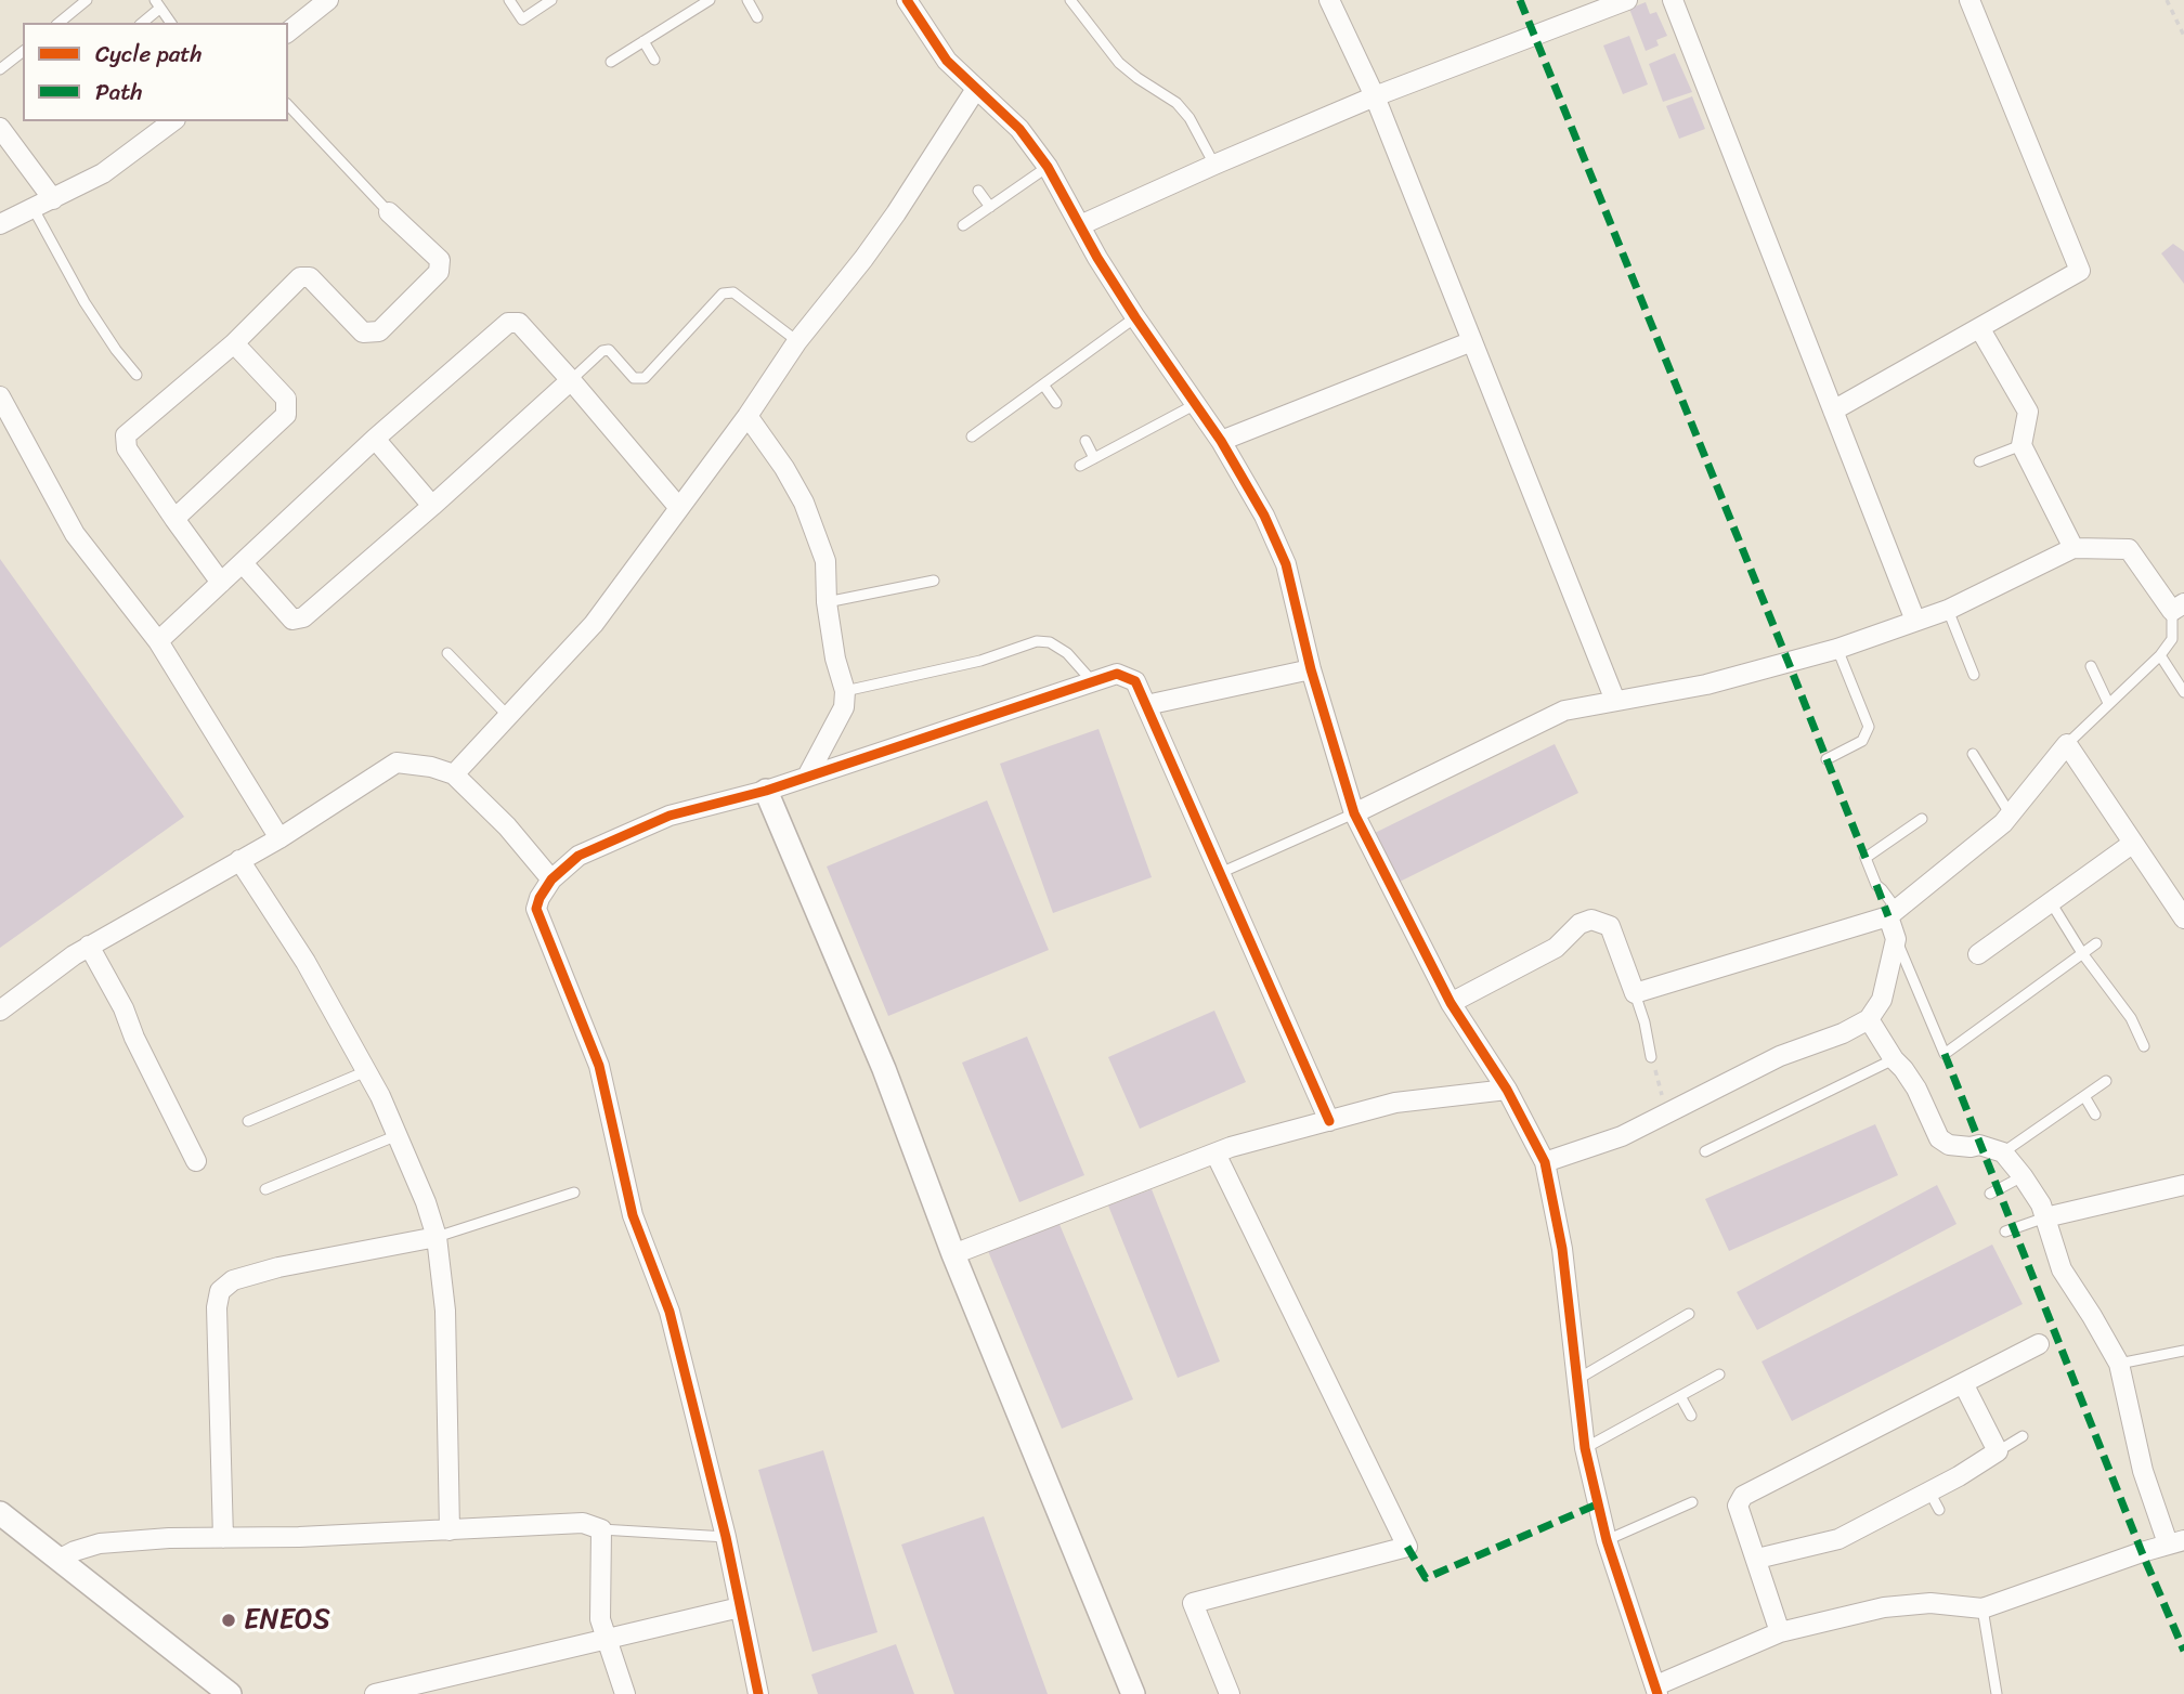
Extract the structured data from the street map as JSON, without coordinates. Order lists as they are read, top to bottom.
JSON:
{
  "places": ["ENEOS"],
  "legend": ["Cycle path", "Path"]
}
